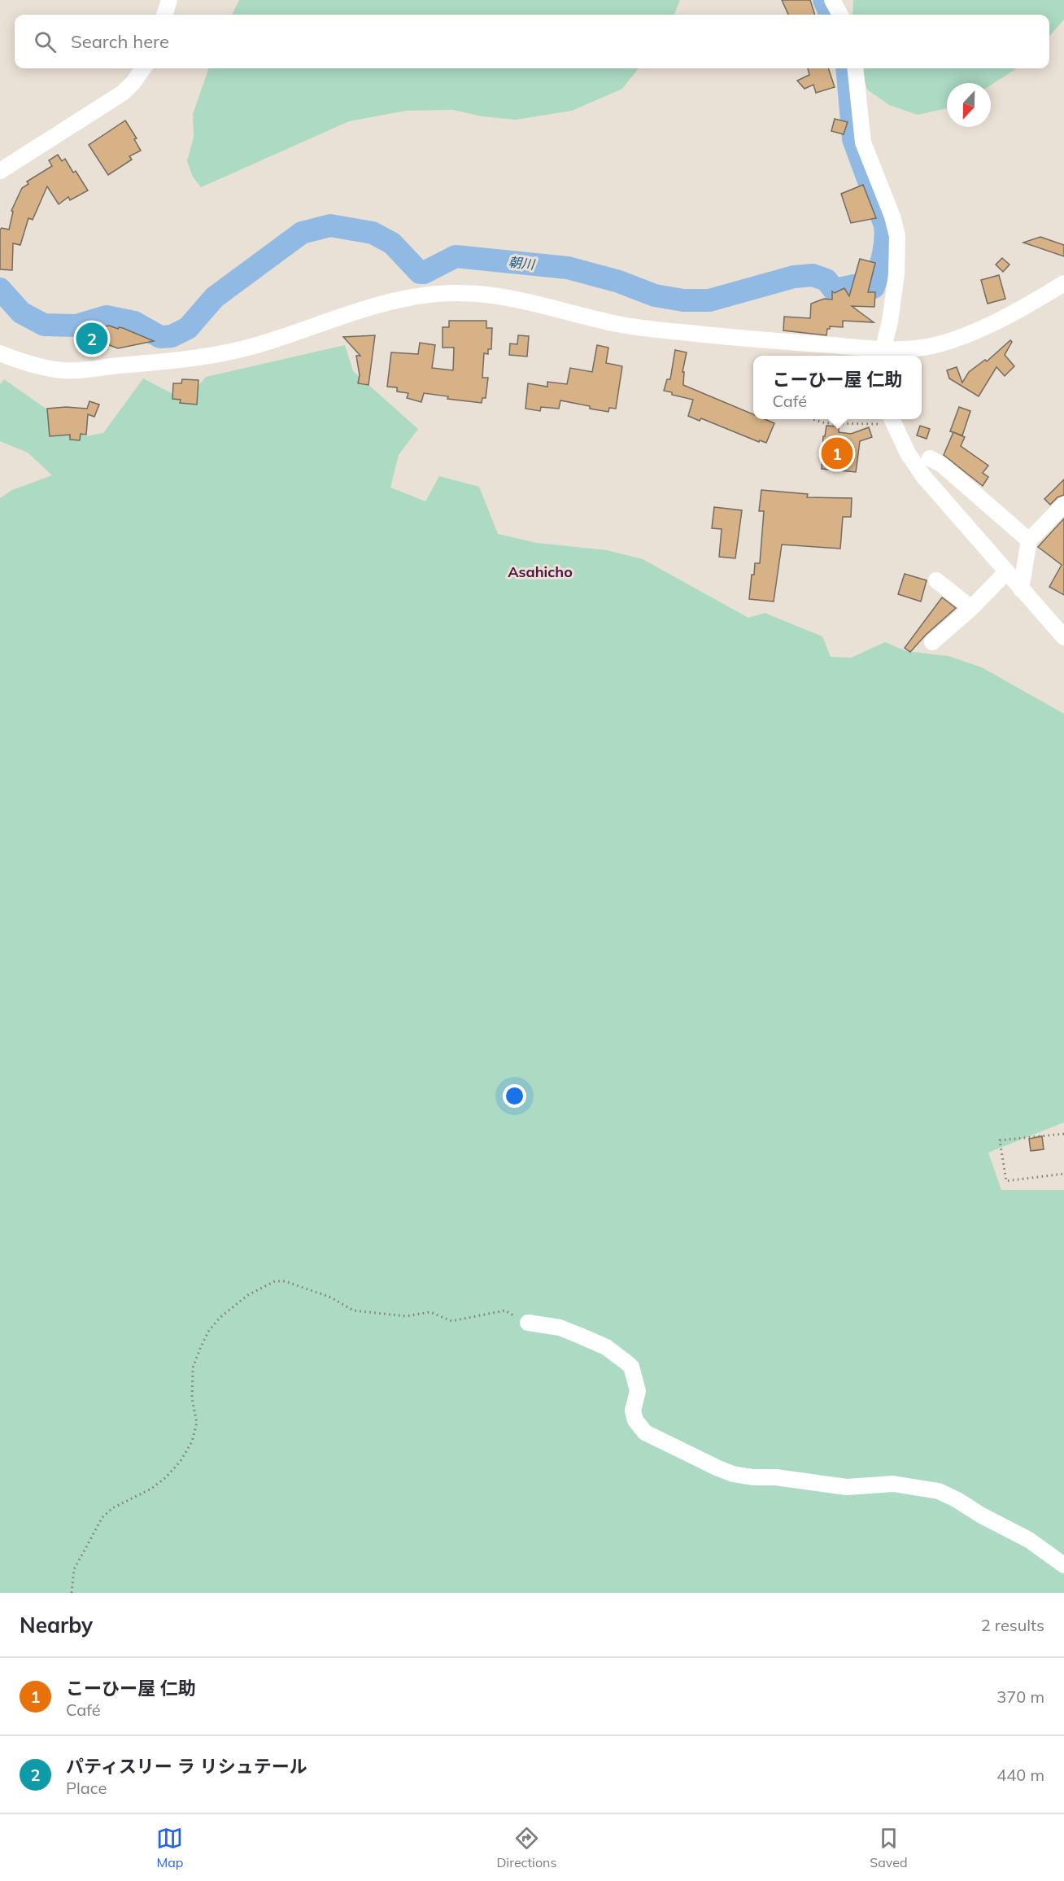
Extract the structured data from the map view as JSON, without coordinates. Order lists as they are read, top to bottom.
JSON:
{
  "districts": ["Asahicho"],
  "water": ["朝川"],
  "north": "bottom",
  "page": {
    "search": "Search here",
    "pins": ["2", "1"],
    "popup": ["こーひー屋 仁助", "Café"],
    "heading": ["Nearby", "2 results"],
    "list": [
      {
        "mark": "1",
        "name": "こーひー屋 仁助",
        "note": "Café",
        "value": "370 m"
      },
      {
        "mark": "2",
        "name": "パティスリー ラ リシュテール",
        "note": "Place",
        "value": "440 m"
      }
    ],
    "nav": ["Map", "Directions", "Saved"]
  }
}
